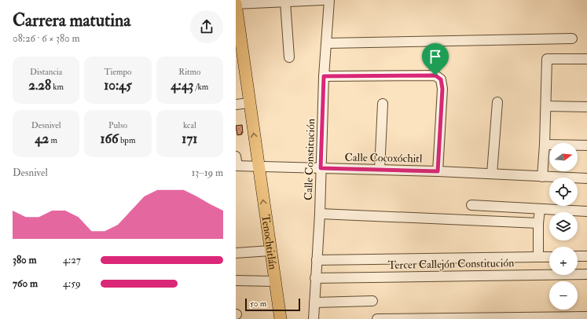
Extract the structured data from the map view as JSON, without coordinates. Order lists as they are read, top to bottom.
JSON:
{
  "streets": {
    "main road": ["Tenochtitlán"],
    "street": ["Calle Cocoxóchitl", "Calle Constitución", "Tercer Callejón Constitución"]
  },
  "crossings": [
    ["Calle Cocoxóchitl", "Calle Constitución"],
    ["Calle Cocoxóchitl", "Tenochtitlán"],
    ["Calle Constitución", "Tercer Callejón Constitución"]
  ],
  "one_way": ["Tenochtitlán"],
  "scale_bar": "50 m",
  "north": "right",
  "page": {
    "heading": ["Carrera matutina", "08:26 · 6 × 380 m"],
    "stats": [
      ["Distancia", "2.28 km"],
      ["Tiempo", "10:45"],
      ["Ritmo", "4:43 /km"],
      ["Desnivel", "42 m"],
      ["Pulso", "166 bpm"],
      ["kcal", "171"]
    ],
    "map_buttons": ["+", "−"],
    "chart": ["Desnivel", "13–19 m"],
    "list": [
      {
        "name": "380 m",
        "note": "4:27"
      },
      {
        "name": "760 m",
        "note": "4:59"
      }
    ],
    "scale": "50 m"
  }
}
